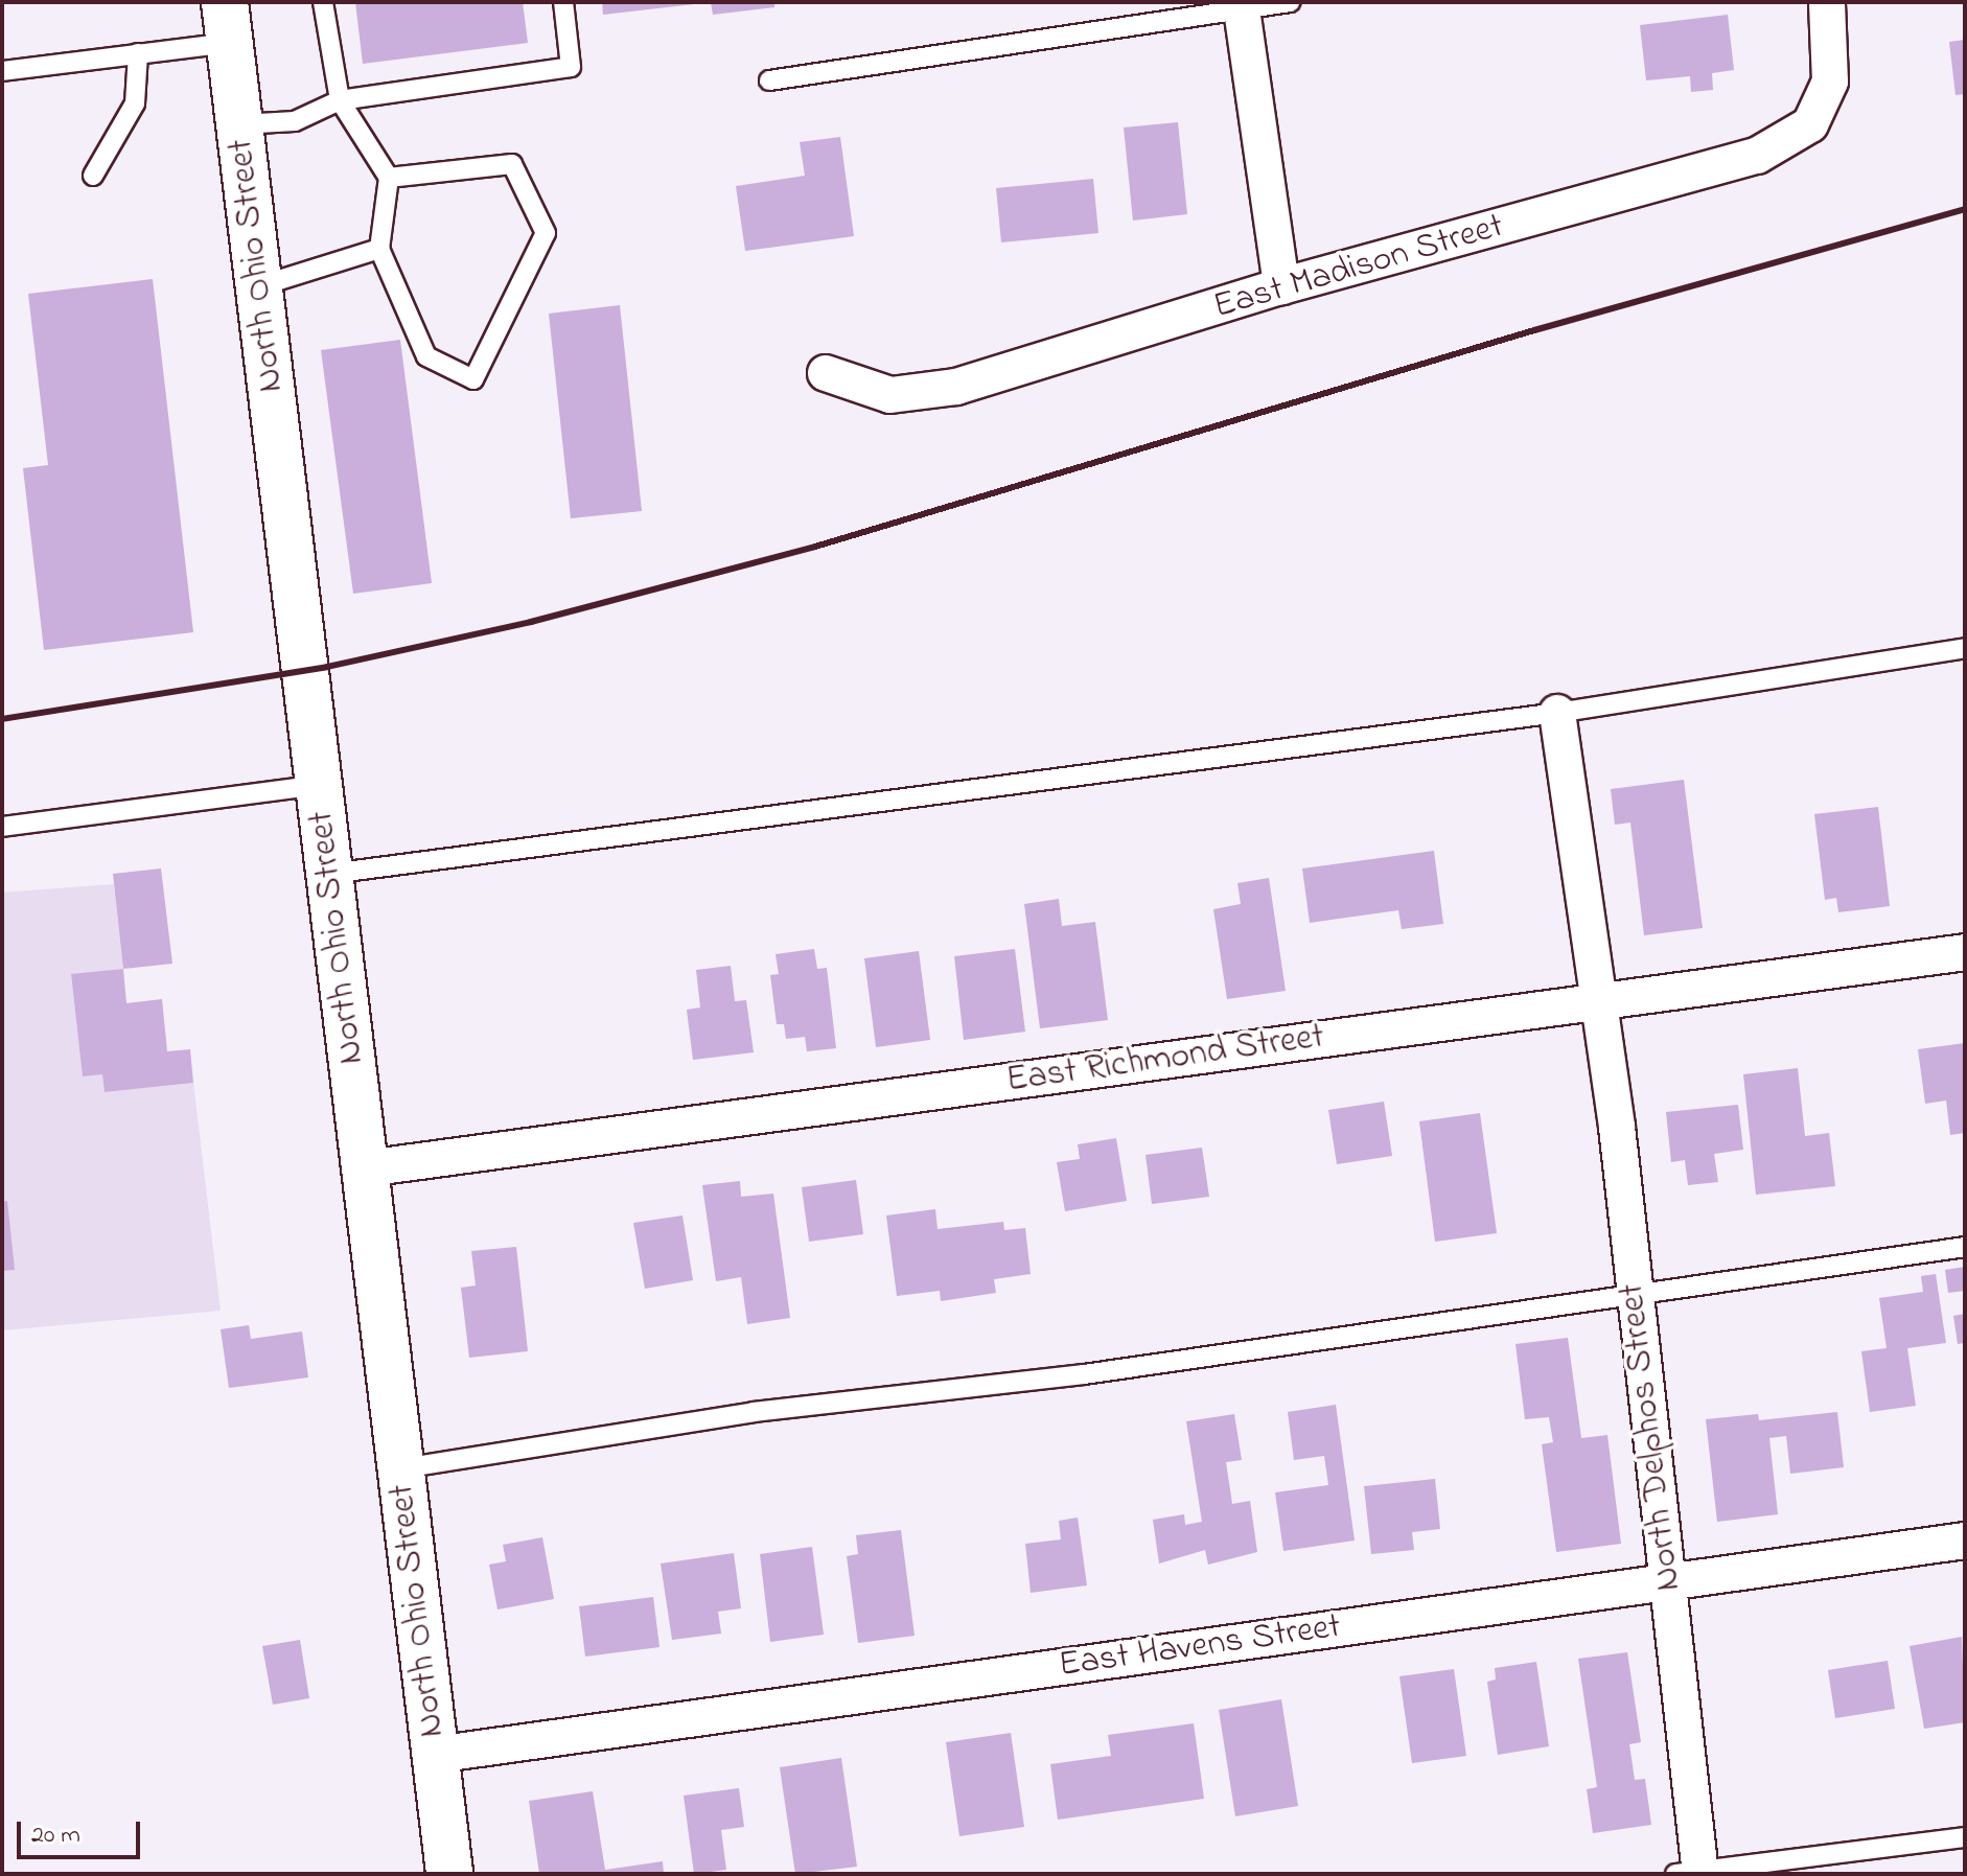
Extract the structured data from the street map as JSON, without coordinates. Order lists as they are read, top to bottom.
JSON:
{
  "streets": {
    "street": [
      "North Ohio Street",
      "East Madison Street",
      "East Richmond Street",
      "North Delphos Street",
      "East Havens Street"
    ]
  },
  "crossings": [
    ["North Ohio Street", "East Richmond Street"],
    ["North Ohio Street", "East Havens Street"],
    ["East Richmond Street", "North Delphos Street"],
    ["North Delphos Street", "East Havens Street"]
  ],
  "scale_bar": "20 m"
}
